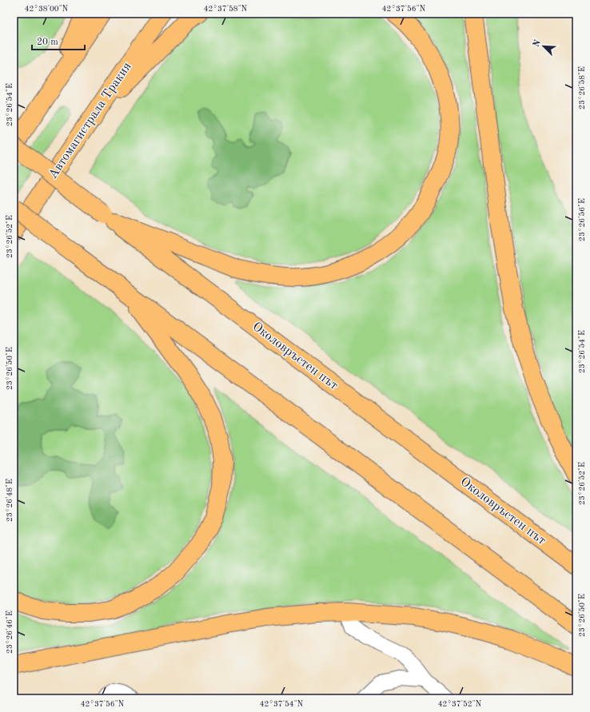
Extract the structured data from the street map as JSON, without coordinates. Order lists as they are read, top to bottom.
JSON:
{
  "streets": {
    "highway": ["Автомагистрала Тракия", "Околовръстен път"]
  },
  "scale_bar": "20 m",
  "north": "top left",
  "coordinates": [
    "42°38'00\"N",
    "42°37'58\"N",
    "42°37'56\"N",
    "23°26'58\"E",
    "23°26'54\"E",
    "23°26'56\"E",
    "23°26'52\"E",
    "23°26'50\"E",
    "23°26'48\"E",
    "23°26'46\"E",
    "42°37'54\"N",
    "42°37'52\"N"
  ]
}
